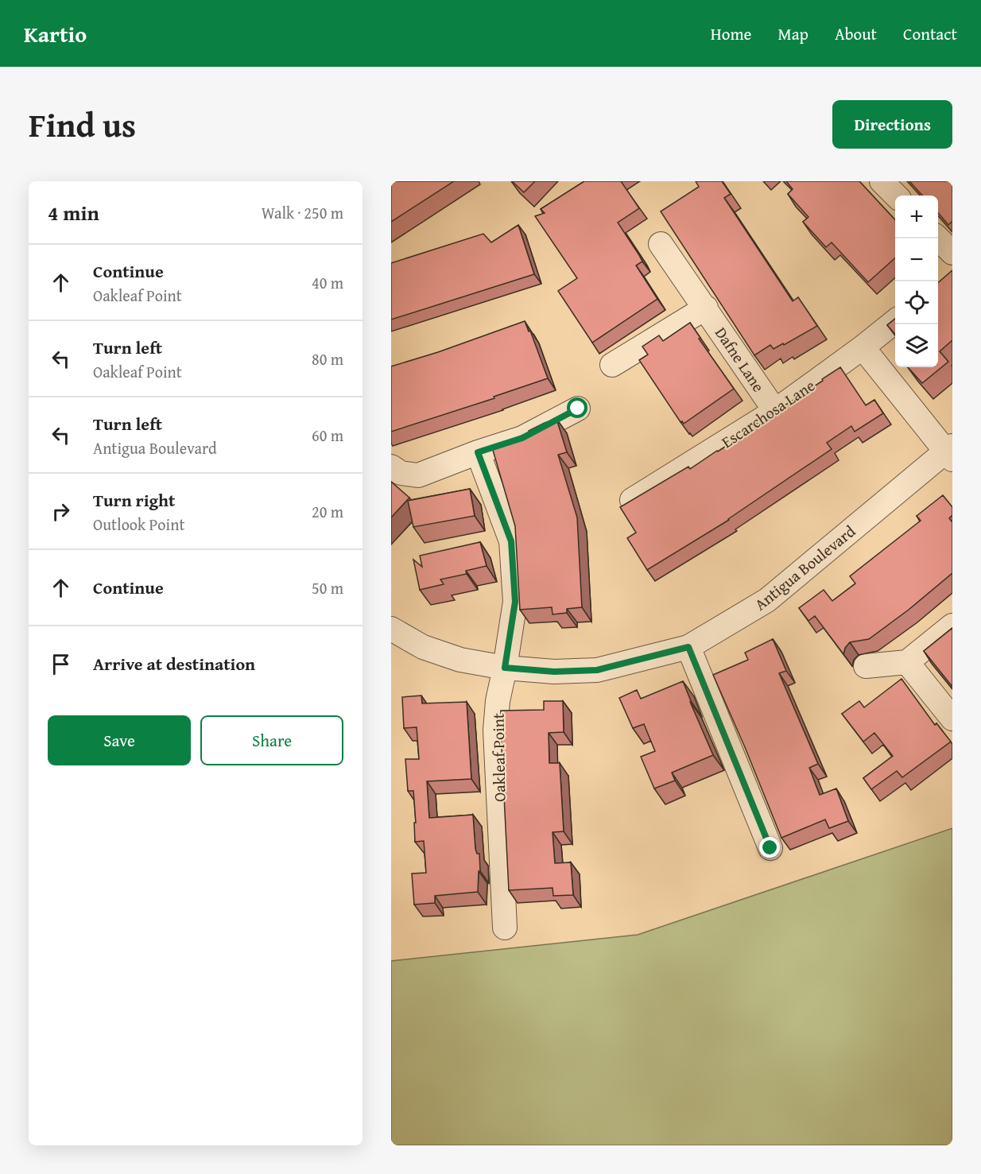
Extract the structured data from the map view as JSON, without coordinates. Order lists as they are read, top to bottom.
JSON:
{
  "streets": {
    "street": [
      "Dafne Lane",
      "Escarchosa Lane",
      "Antigua Boulevard",
      "Oakleaf Point"
    ]
  },
  "crossings": [
    ["Dafne Lane", "Escarchosa Lane"],
    ["Antigua Boulevard", "Oakleaf Point"]
  ],
  "page": {
    "header": "Kartio",
    "nav": [
      "Home",
      "Map",
      "About",
      "Contact"
    ],
    "title": "Find us",
    "buttons": [
      "Directions",
      ["Save", "Share"]
    ],
    "heading": ["4 min", "Walk · 250 m"],
    "map_buttons": ["+", "−"],
    "list": [
      ["Continue", "Oakleaf Point", "40 m"],
      ["Turn left", "Oakleaf Point", "80 m"],
      ["Turn left", "Antigua Boulevard", "60 m"],
      ["Turn right", "Outlook Point", "20 m"],
      ["Continue", "50 m"],
      "Arrive at destination"
    ]
  }
}
